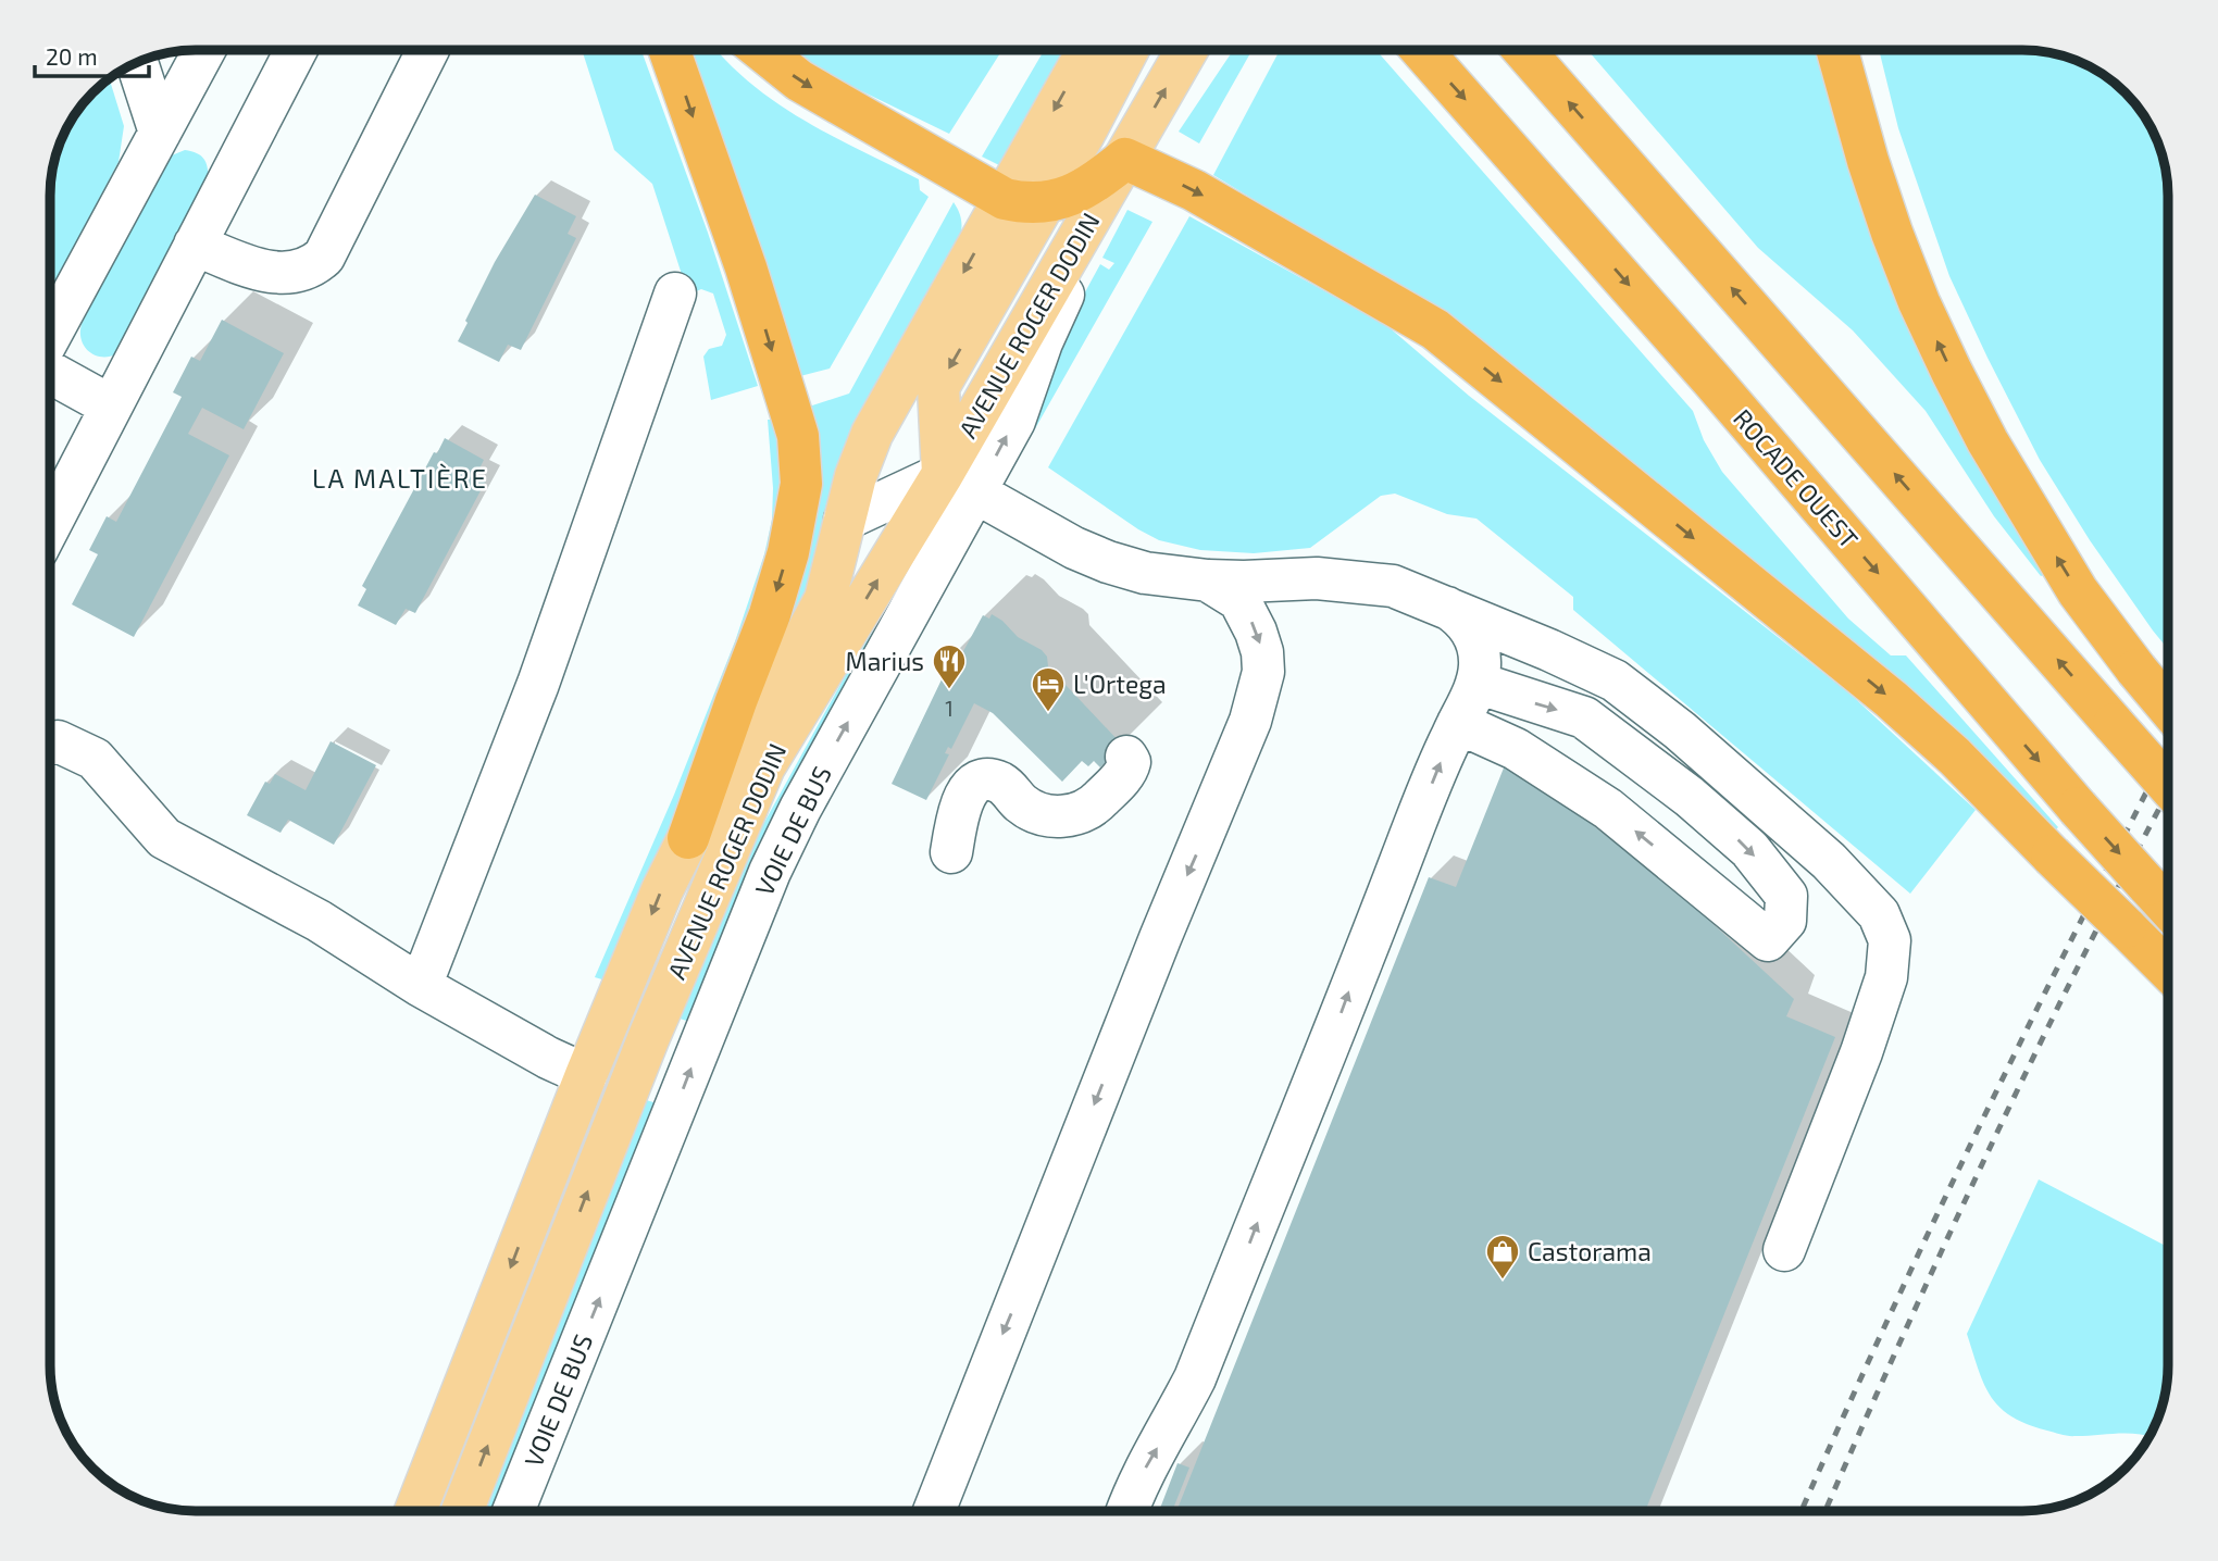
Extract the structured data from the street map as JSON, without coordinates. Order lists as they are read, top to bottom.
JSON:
{
  "streets": {
    "highway": ["ROCADE OUEST"],
    "main road": ["AVENUE ROGER DODIN"],
    "lane": ["VOIE DE BUS"]
  },
  "crossings": [
    ["AVENUE ROGER DODIN", "VOIE DE BUS"]
  ],
  "districts": ["LA MALTIÈRE"],
  "places": {
    "restaurant": ["Marius"],
    "hotel": ["L'Ortega"],
    "shop": ["Castorama"]
  },
  "house_numbers": ["1"],
  "scale_bar": "20 m"
}
